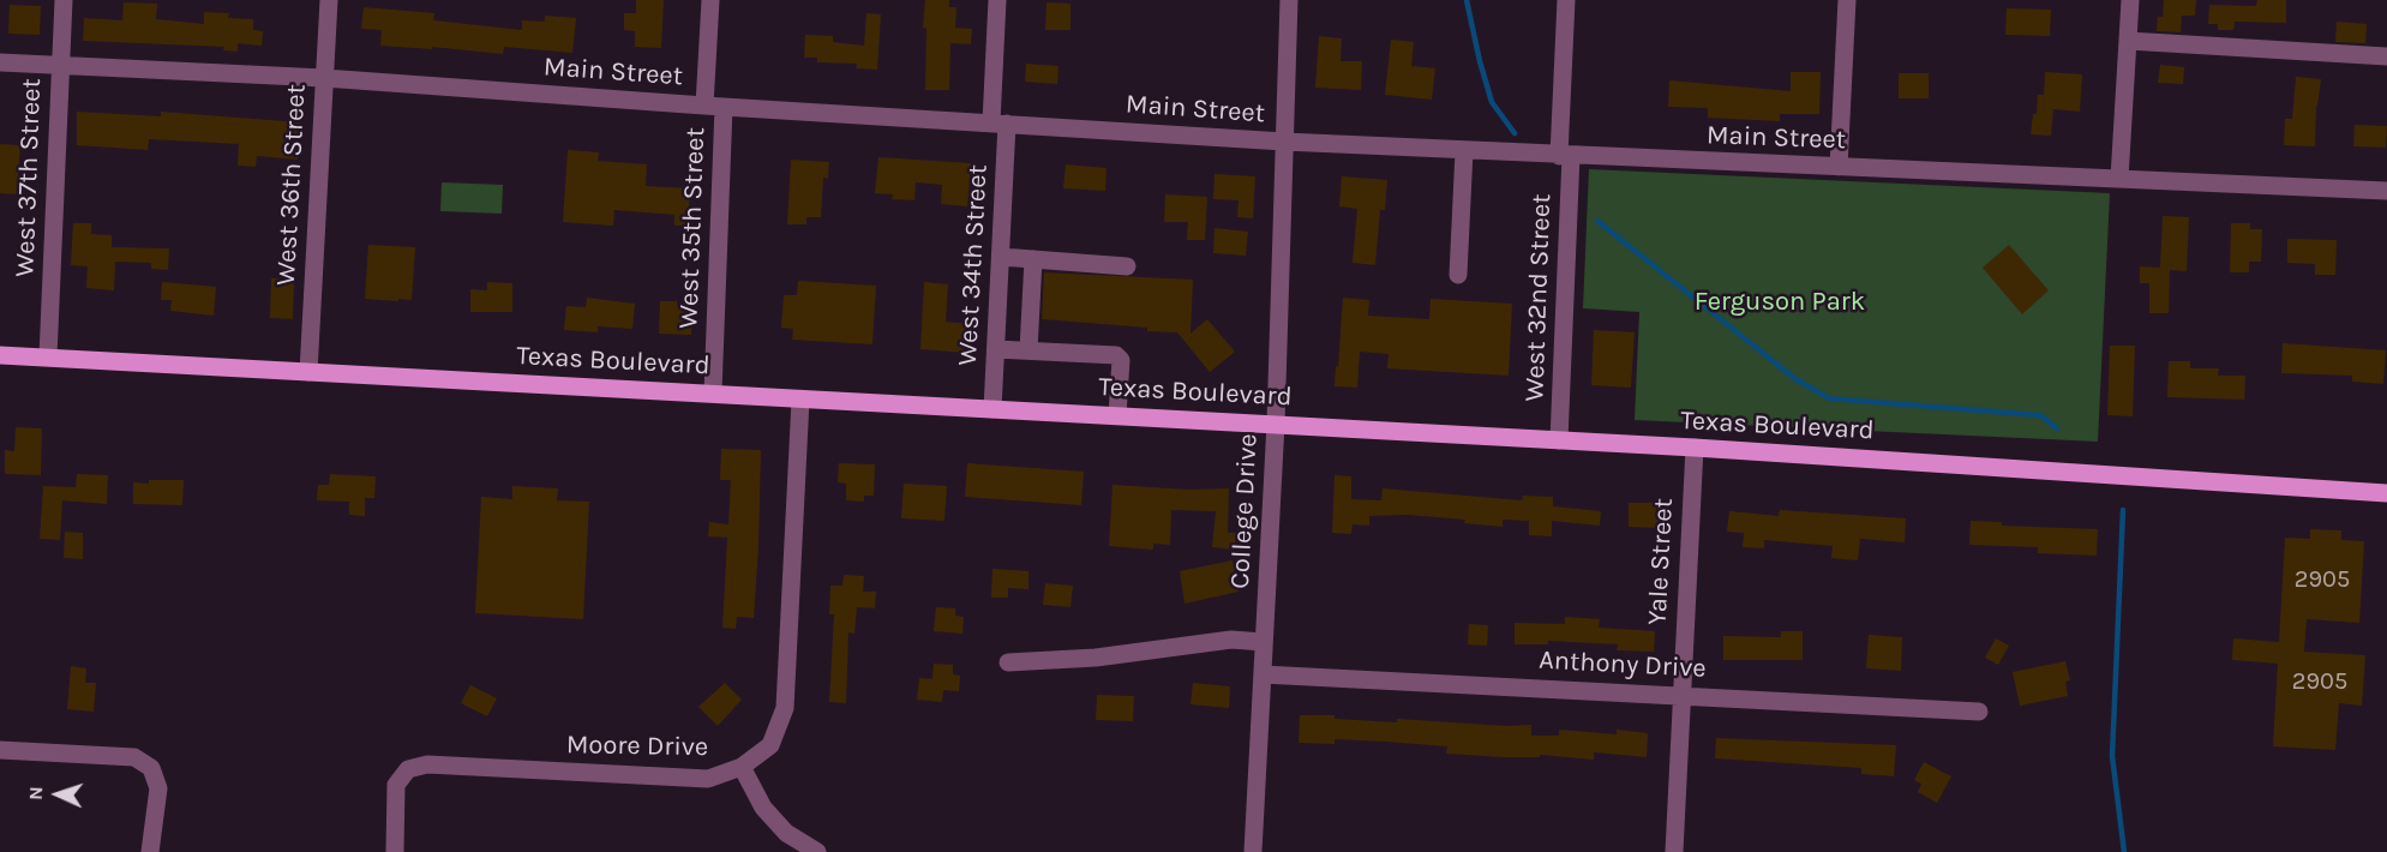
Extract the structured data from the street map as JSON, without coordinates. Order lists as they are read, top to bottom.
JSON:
{
  "streets": {
    "main road": ["Texas Boulevard"],
    "street": [
      "Main Street",
      "West 37th Street",
      "West 36th Street",
      "West 35th Street",
      "West 34th Street",
      "West 32nd Street",
      "College Drive",
      "Yale Street",
      "Anthony Drive",
      "Moore Drive"
    ]
  },
  "crossings": [
    ["Main Street", "West 37th Street"],
    ["Main Street", "West 36th Street"],
    ["Main Street", "West 35th Street"],
    ["Main Street", "West 34th Street"],
    ["Main Street", "West 32nd Street"],
    ["Main Street", "College Drive"],
    ["West 37th Street", "Texas Boulevard"],
    ["West 36th Street", "Texas Boulevard"],
    ["West 35th Street", "Texas Boulevard"],
    ["West 34th Street", "Texas Boulevard"],
    ["West 32nd Street", "Texas Boulevard"],
    ["Texas Boulevard", "College Drive"],
    ["Texas Boulevard", "Yale Street"],
    ["Texas Boulevard", "Moore Drive"],
    ["College Drive", "Anthony Drive"],
    ["Yale Street", "Anthony Drive"]
  ],
  "parks": ["Ferguson Park"],
  "house_numbers": ["2905", "2905"],
  "north": "left"
}
